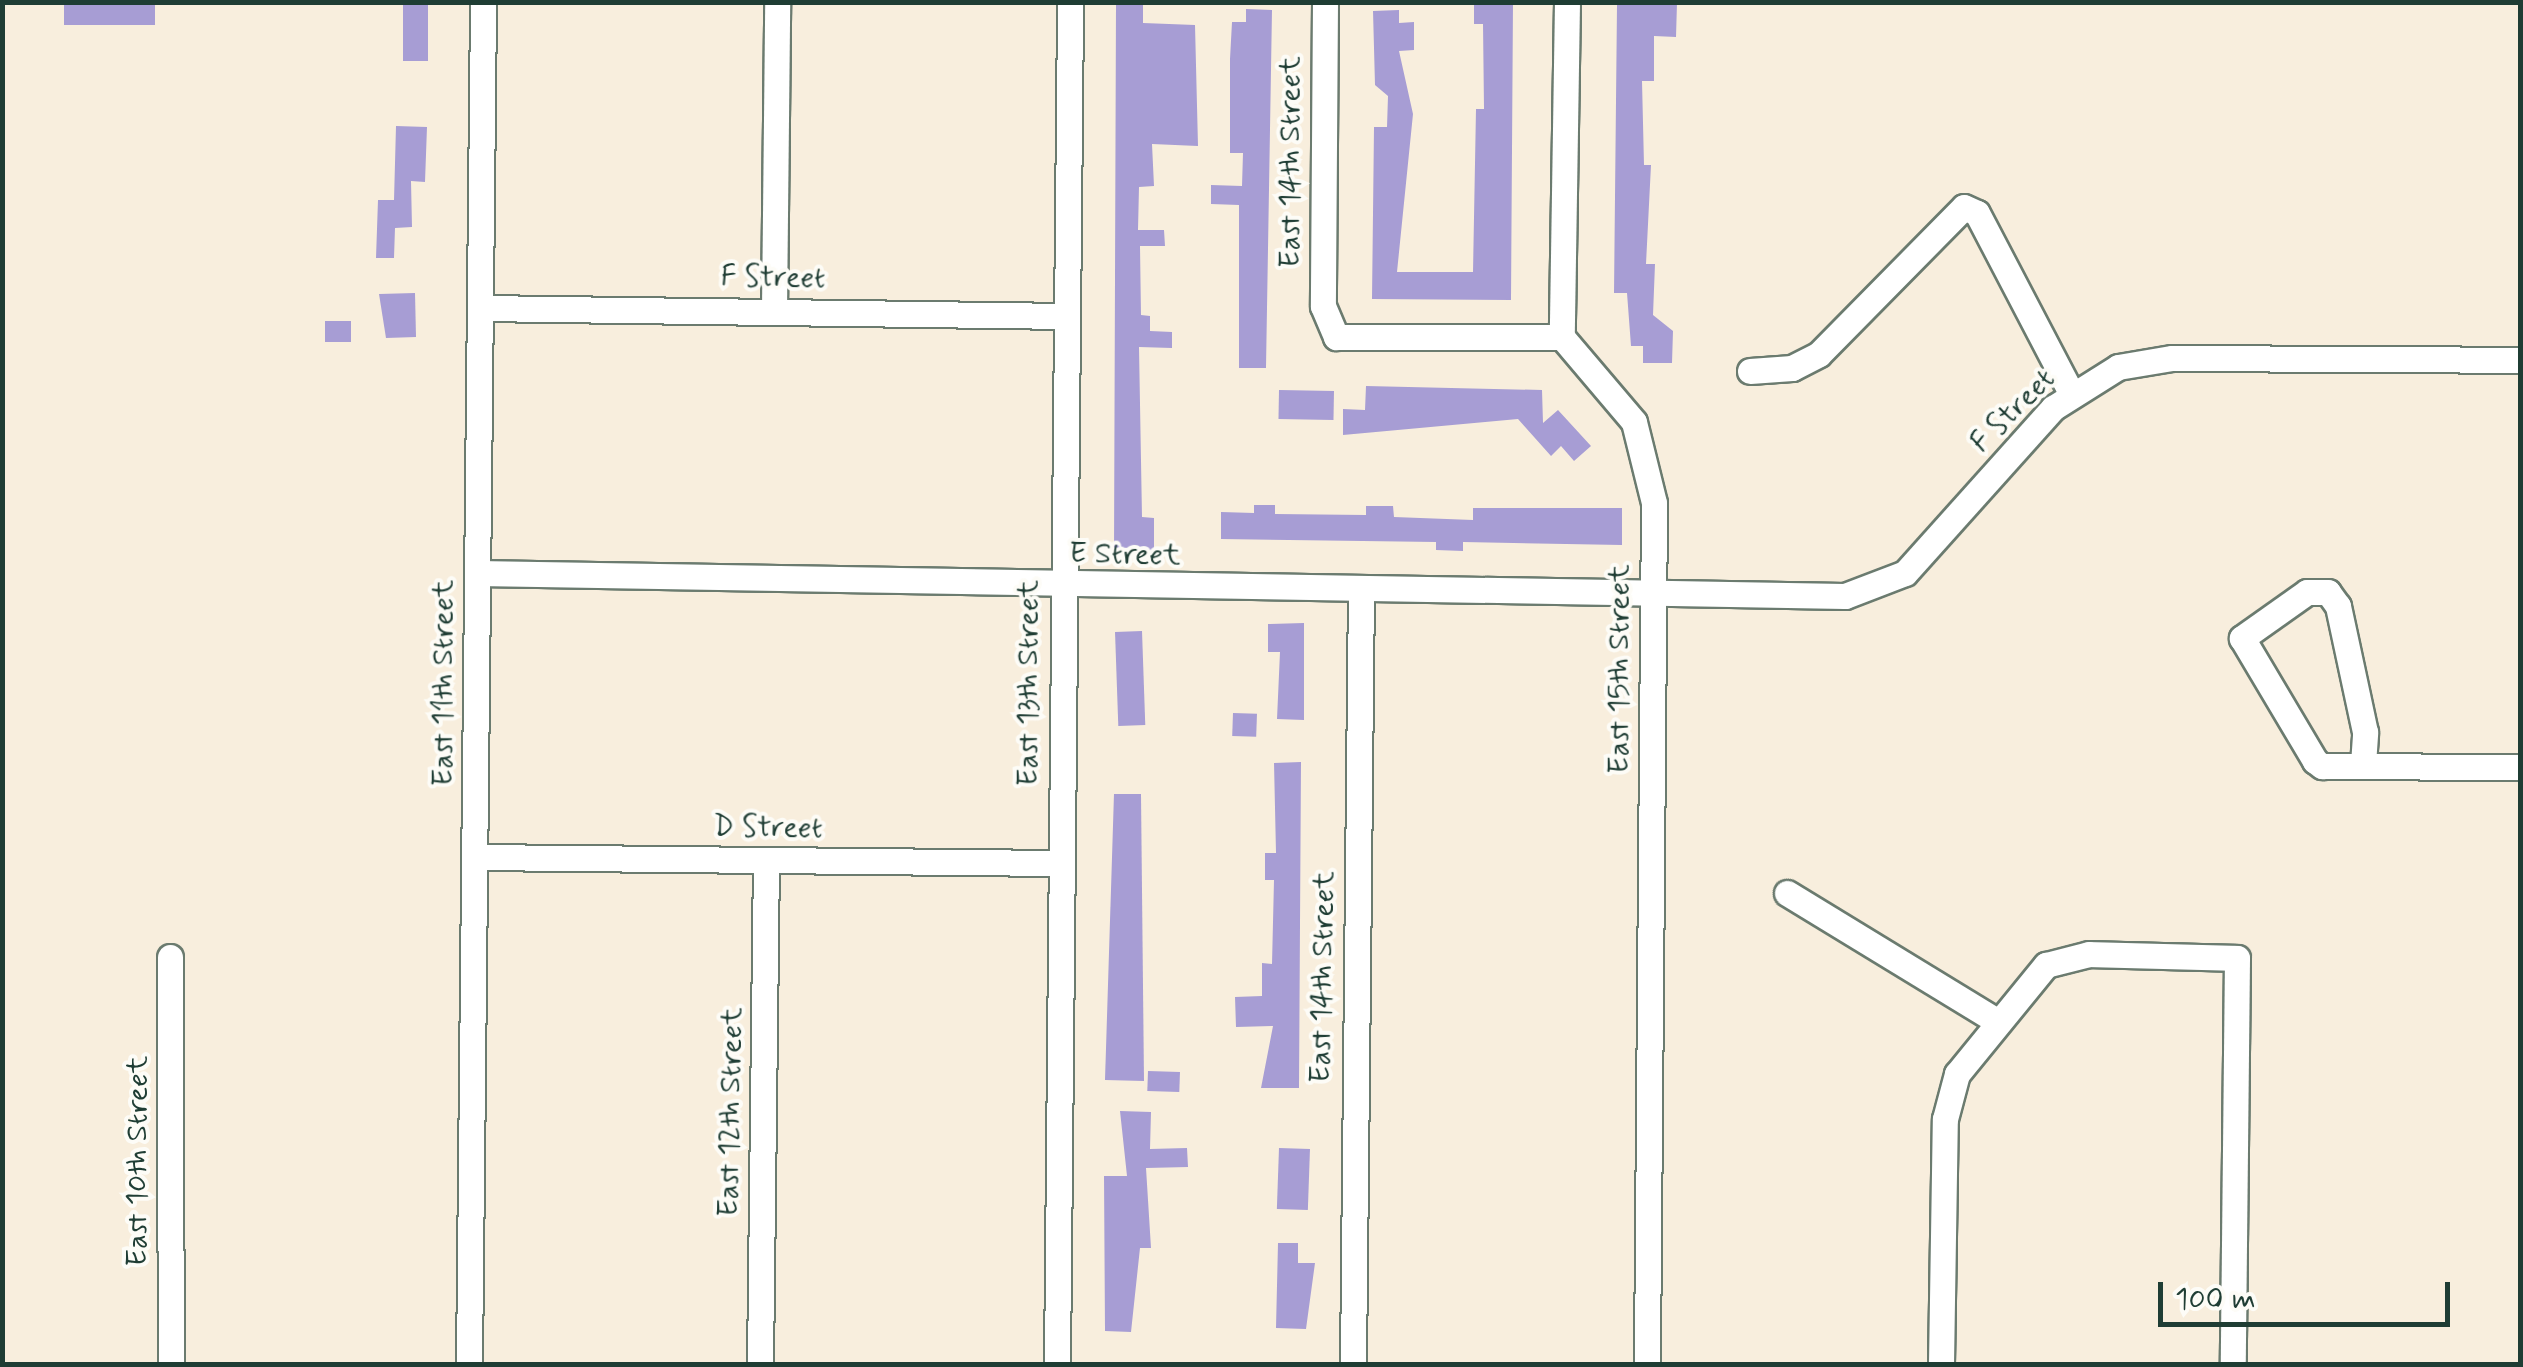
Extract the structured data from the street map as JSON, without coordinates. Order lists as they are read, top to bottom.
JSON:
{
  "streets": {
    "street": [
      "East 14th Street",
      "F Street",
      "E Street",
      "East 15th Street",
      "East 11th Street",
      "East 13th Street",
      "D Street",
      "East 12th Street",
      "East 10th Street"
    ]
  },
  "crossings": [
    ["East 14th Street", "E Street"],
    ["East 14th Street", "East 15th Street"],
    ["F Street", "E Street"],
    ["F Street", "East 15th Street"],
    ["F Street", "East 11th Street"],
    ["F Street", "East 13th Street"],
    ["E Street", "East 15th Street"],
    ["E Street", "East 11th Street"],
    ["E Street", "East 13th Street"],
    ["East 11th Street", "D Street"],
    ["East 13th Street", "D Street"],
    ["D Street", "East 12th Street"]
  ],
  "scale_bar": "100 m"
}
